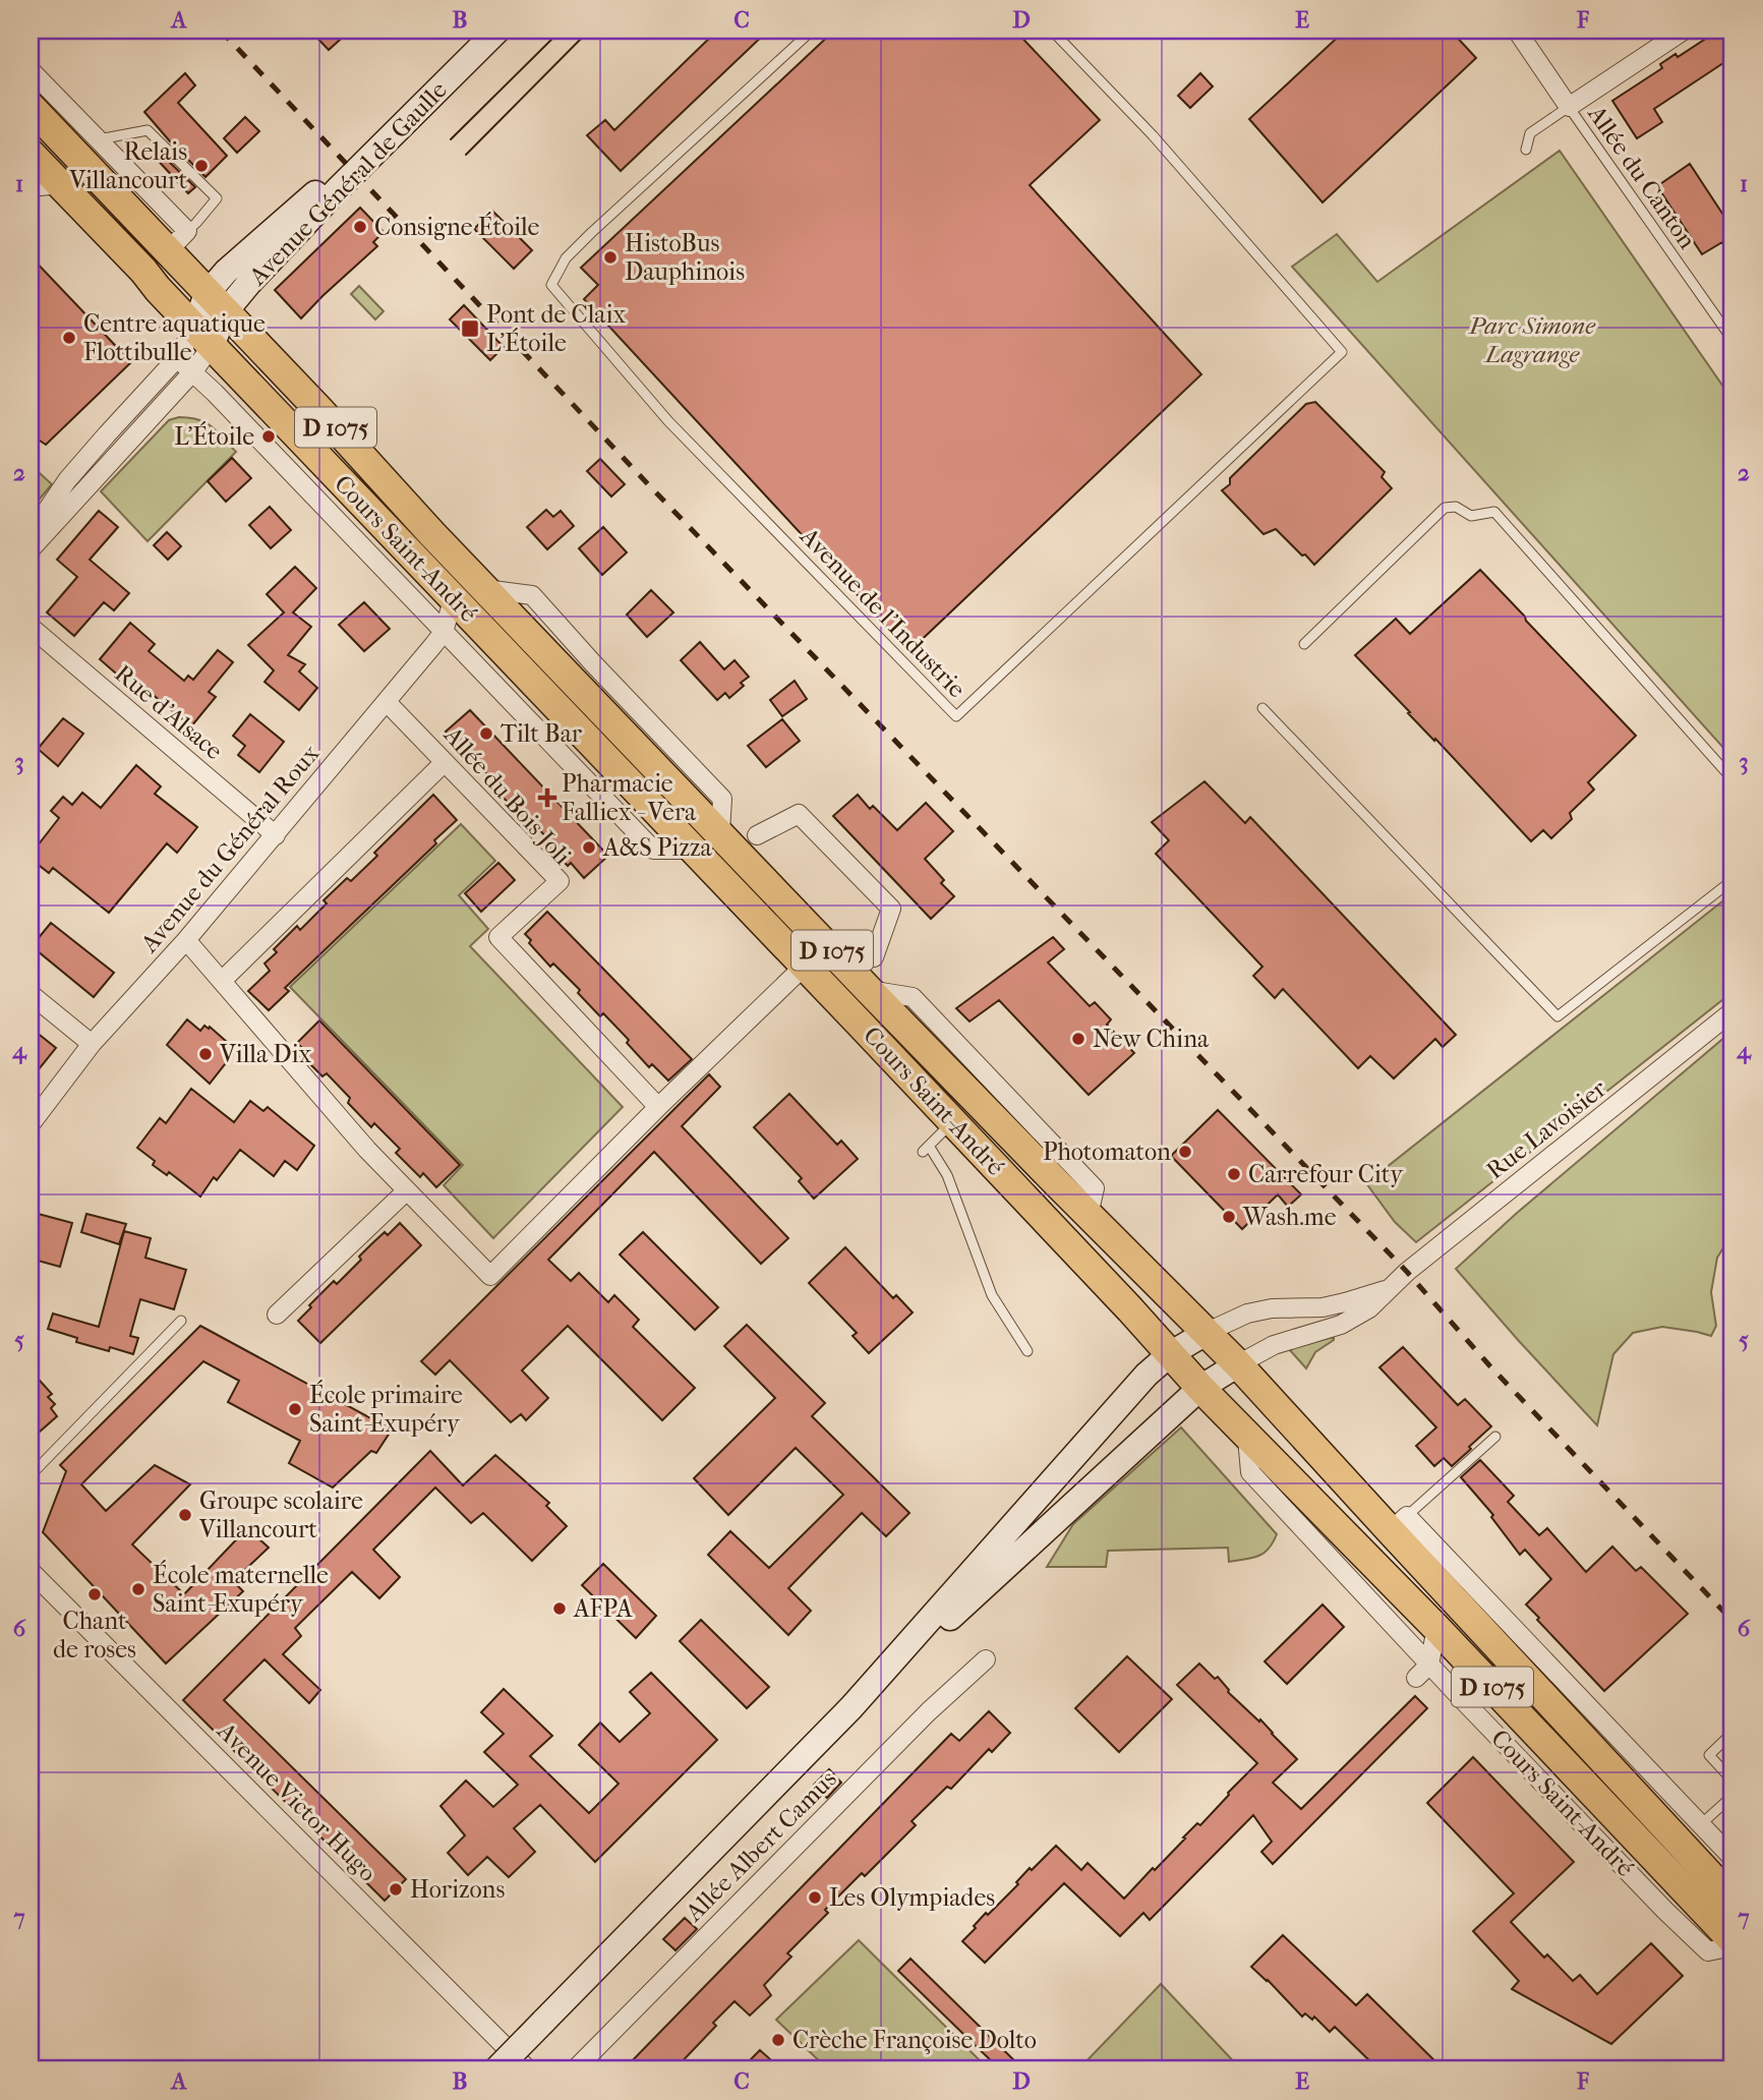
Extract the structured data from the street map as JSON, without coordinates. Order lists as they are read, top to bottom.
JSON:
{
  "streets": {
    "main road": ["Avenue Général de Gaulle", "D 1075", "Cours Saint-André"],
    "street": [
      "Rue d'Alsace",
      "Allée du Bois Joli",
      "Avenue du Général Roux",
      "Rue Lavoisier",
      "Avenue Victor Hugo",
      "Allée Albert Camus"
    ],
    "lane": ["Allée du Canton", "Avenue de l'Industrie"]
  },
  "crossings": [
    ["Avenue Général de Gaulle", "Cours Saint-André"],
    ["Cours Saint-André", "Avenue du Général Roux"],
    ["Cours Saint-André", "Rue Lavoisier"],
    ["Rue d'Alsace", "Avenue du Général Roux"],
    ["Allée du Bois Joli", "Avenue du Général Roux"]
  ],
  "parks": ["Parc Simone Lagrange"],
  "places": {
    "other": [
      "Relais Villancourt",
      "Consigne Étoile",
      "HistoBus Dauphinois",
      "Centre aquatique Flottibulle",
      "L'Étoile",
      "Tilt Bar",
      "A&S Pizza",
      "New China",
      "Villa Dix",
      "Photomaton",
      "Carrefour City",
      "Wash.me",
      "École primaire Saint-Exupéry",
      "Groupe scolaire Villancourt",
      "École maternelle Saint-Exupéry",
      "Chant de roses",
      "AFPA",
      "Horizons",
      "Les Olympiades",
      "Crèche Françoise Dolto"
    ],
    "transit": ["Pont de Claix L'Étoile"],
    "health": ["Pharmacie Falliex - Vera"]
  },
  "grid": {
    "columns": [
      "A",
      "B",
      "C",
      "D",
      "E",
      "F"
    ],
    "rows": [
      "1",
      "2",
      "3",
      "4",
      "5",
      "6",
      "7"
    ]
  }
}
